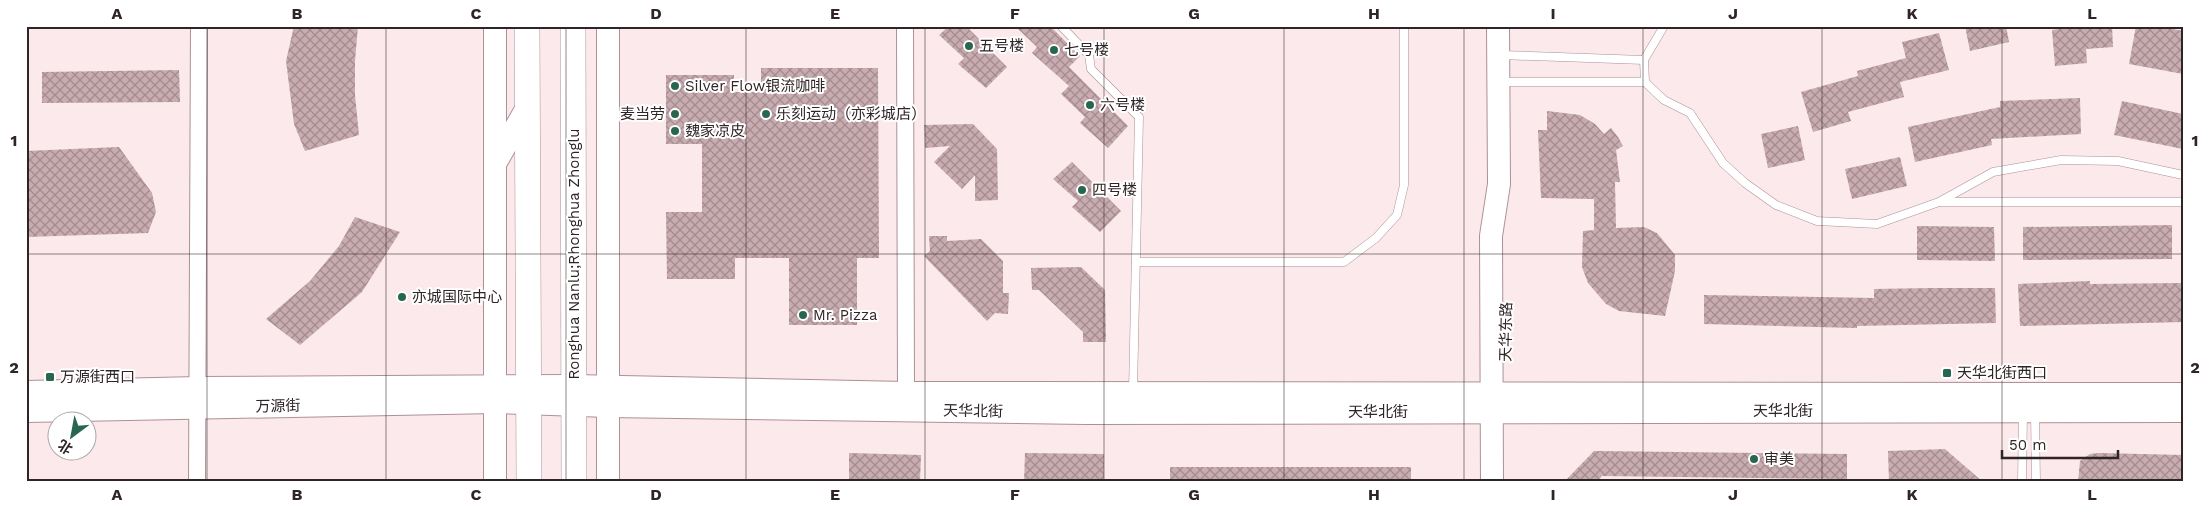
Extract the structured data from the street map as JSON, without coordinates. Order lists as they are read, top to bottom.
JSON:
{
  "streets": {
    "main road": ["Ronghua Nanlu;Rhonghua Zhonglu"],
    "street": ["天华东路", "万源街", "天华北街"]
  },
  "crossings": [
    ["Ronghua Nanlu;Rhonghua Zhonglu", "万源街"],
    ["Ronghua Nanlu;Rhonghua Zhonglu", "天华北街"],
    ["天华东路", "天华北街"],
    ["万源街", "天华北街"]
  ],
  "places": {
    "other": [
      "五号楼",
      "七号楼",
      "Silver Flow银流咖啡",
      "六号楼",
      "麦当劳",
      "乐刻运动（亦彩城店）",
      "魏家凉皮",
      "四号楼",
      "亦城国际中心",
      "Mr. Pizza",
      "审美"
    ],
    "transit": ["天华北街西口", "万源街西口"]
  },
  "scale_bar": "50 m",
  "north": "bottom left",
  "grid": {
    "columns": [
      "A",
      "B",
      "C",
      "D",
      "E",
      "F",
      "G",
      "H",
      "I",
      "J",
      "K",
      "L"
    ],
    "rows": ["1", "2"]
  }
}
